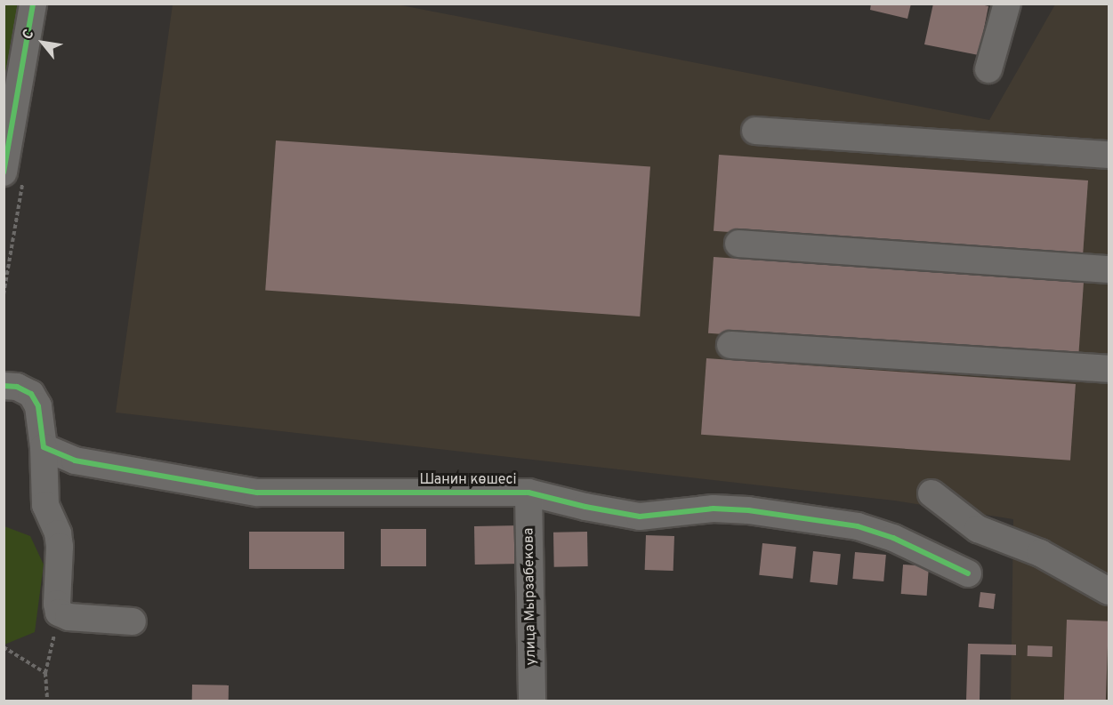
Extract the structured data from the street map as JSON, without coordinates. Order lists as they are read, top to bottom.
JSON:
{
  "streets": {
    "street": ["Шанин көшесі", "улица Мырзабекова"]
  },
  "crossings": [
    ["Шанин көшесі", "улица Мырзабекова"]
  ],
  "north": "top left"
}
